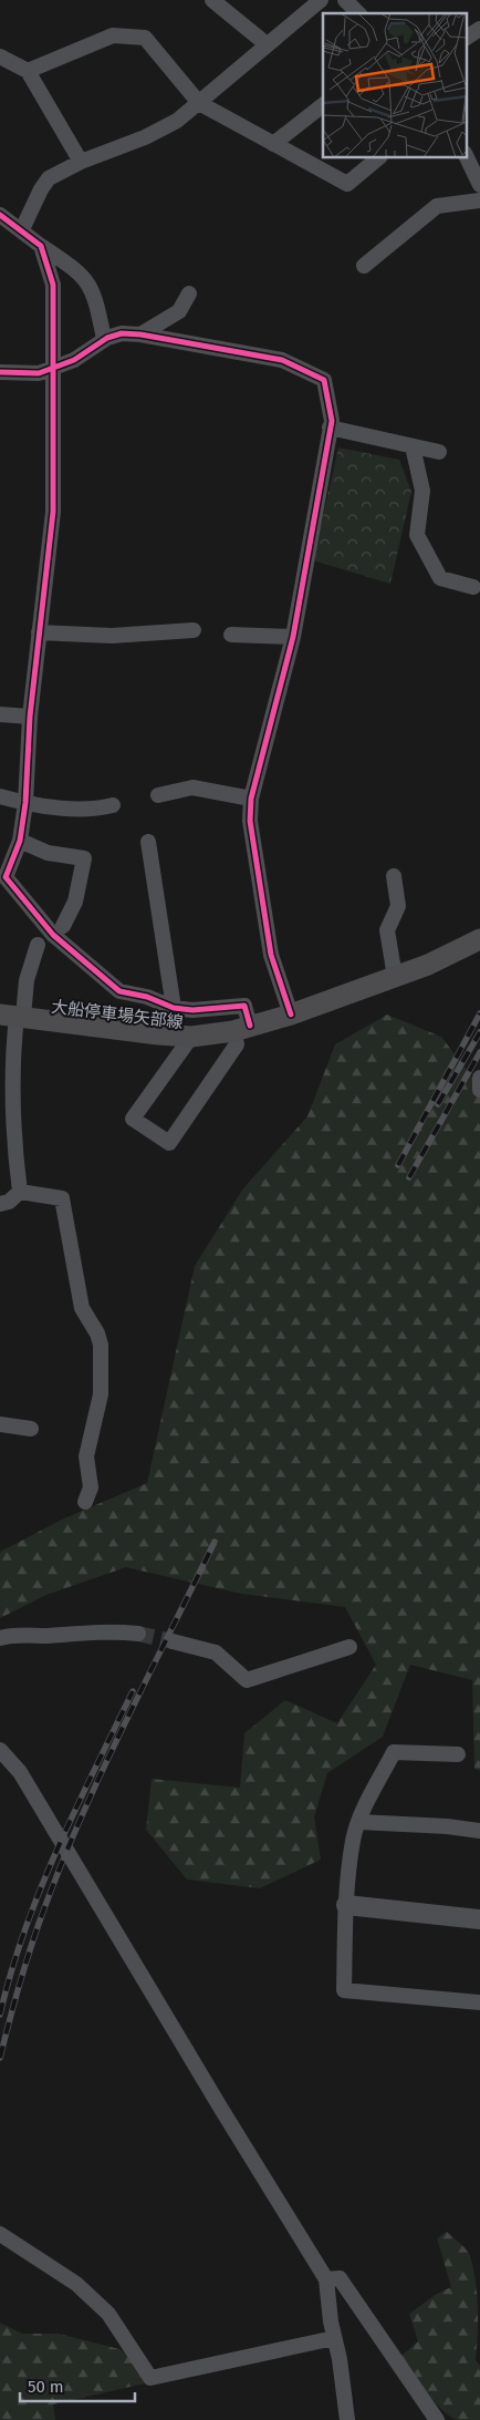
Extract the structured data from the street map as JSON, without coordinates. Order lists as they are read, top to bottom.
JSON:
{
  "streets": {
    "main road": ["大船停車場矢部線"]
  },
  "scale_bar": "50 m"
}
